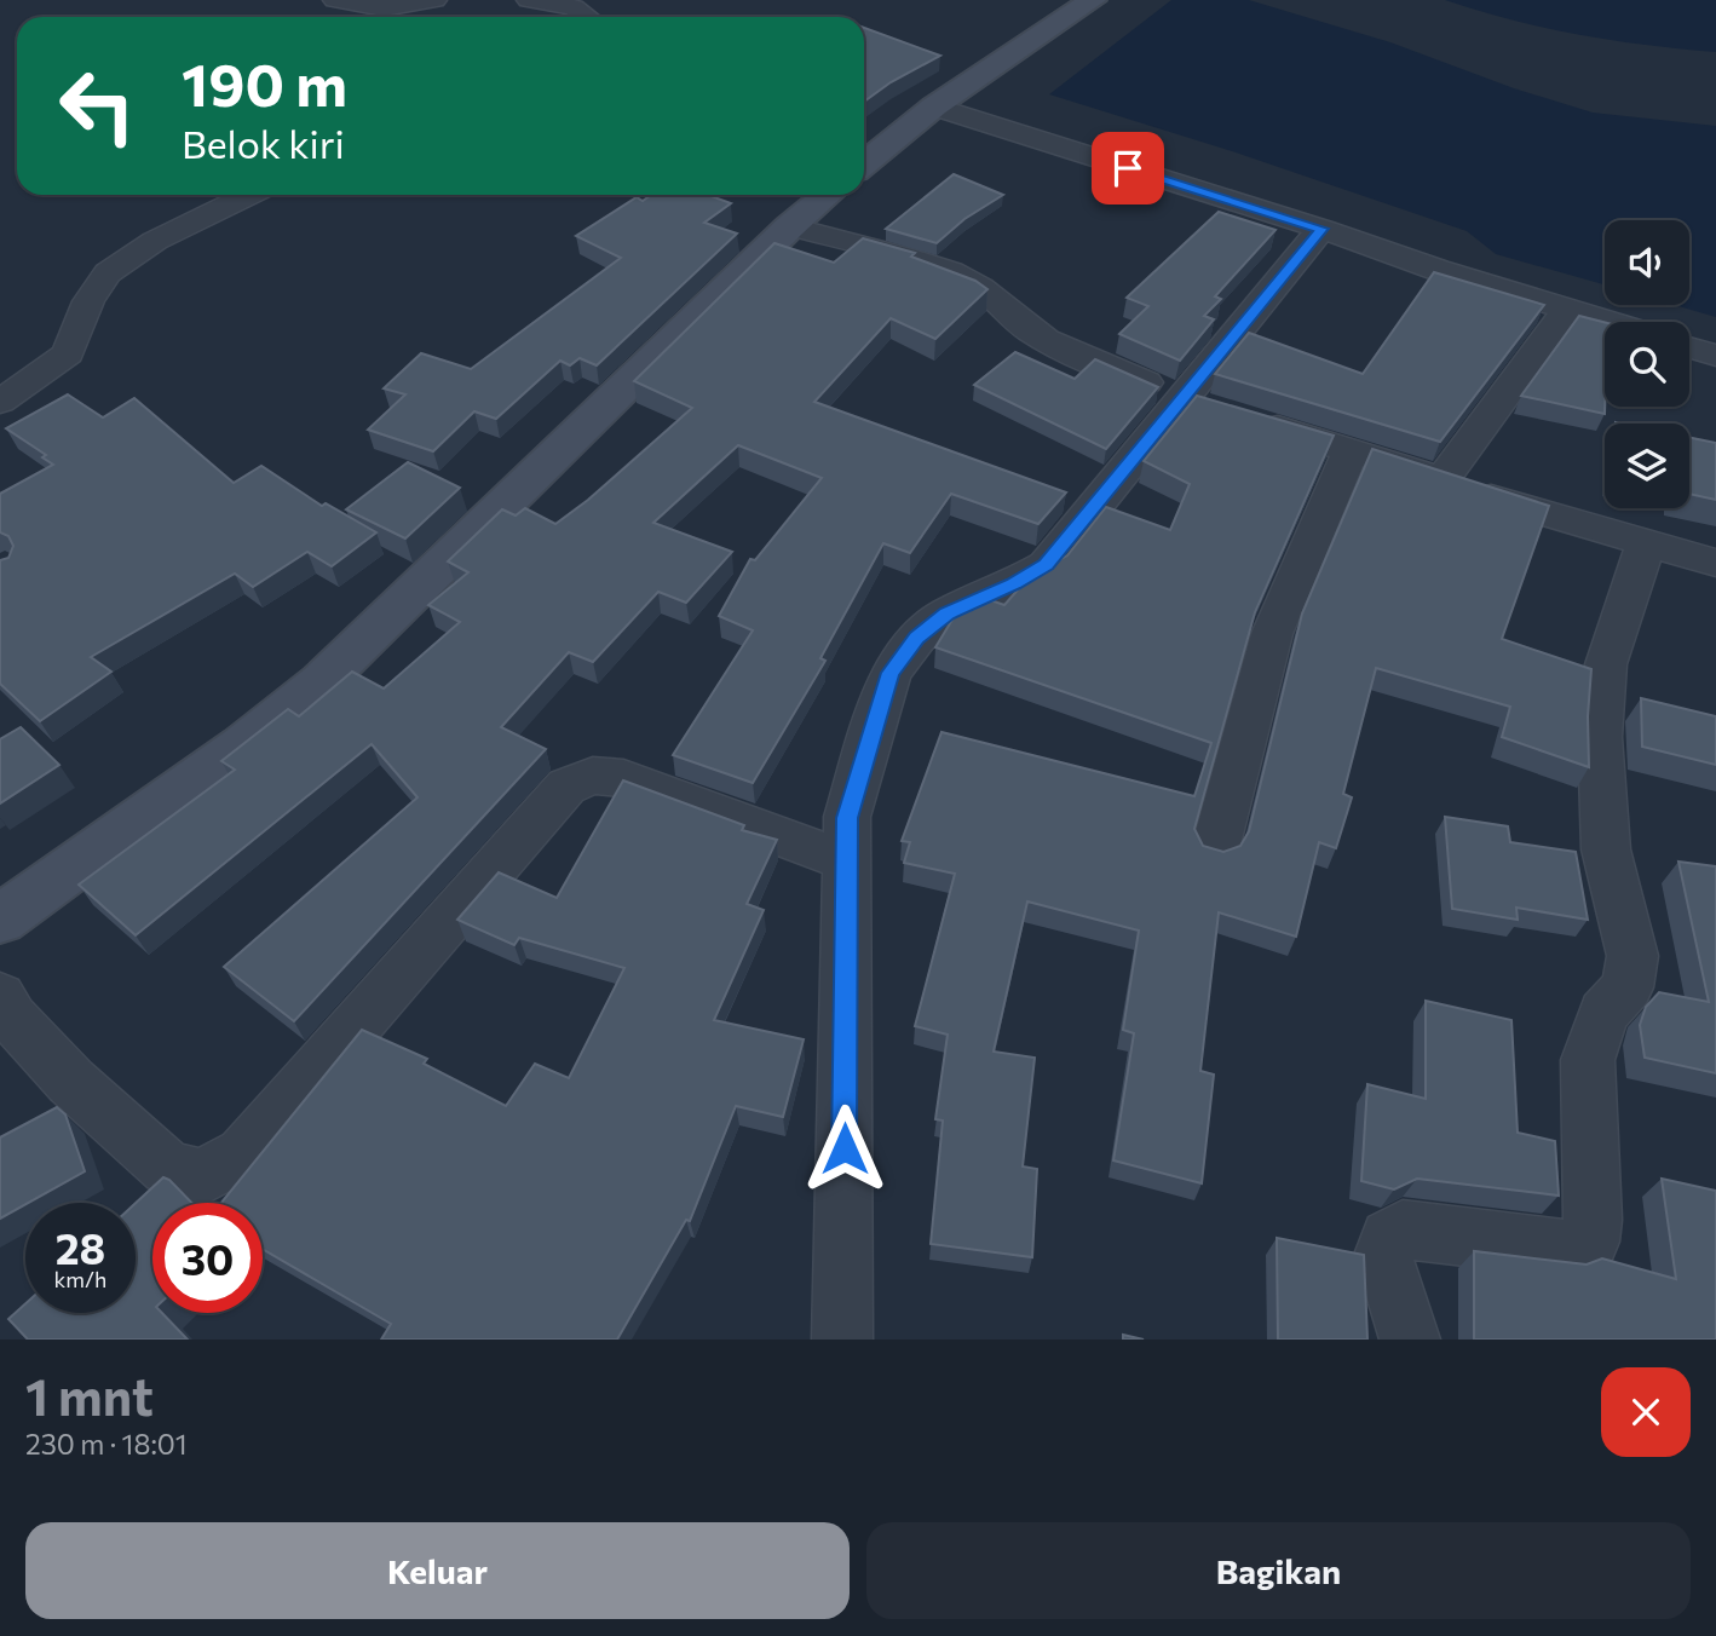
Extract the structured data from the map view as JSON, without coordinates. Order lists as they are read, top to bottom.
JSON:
{
  "page": {
    "turn": ["190 m", "Belok kiri"],
    "speed": "28 km/h",
    "limit": "30",
    "heading": ["1 mnt", "230 m · 18:01"],
    "buttons": ["Keluar", "Bagikan"]
  }
}
